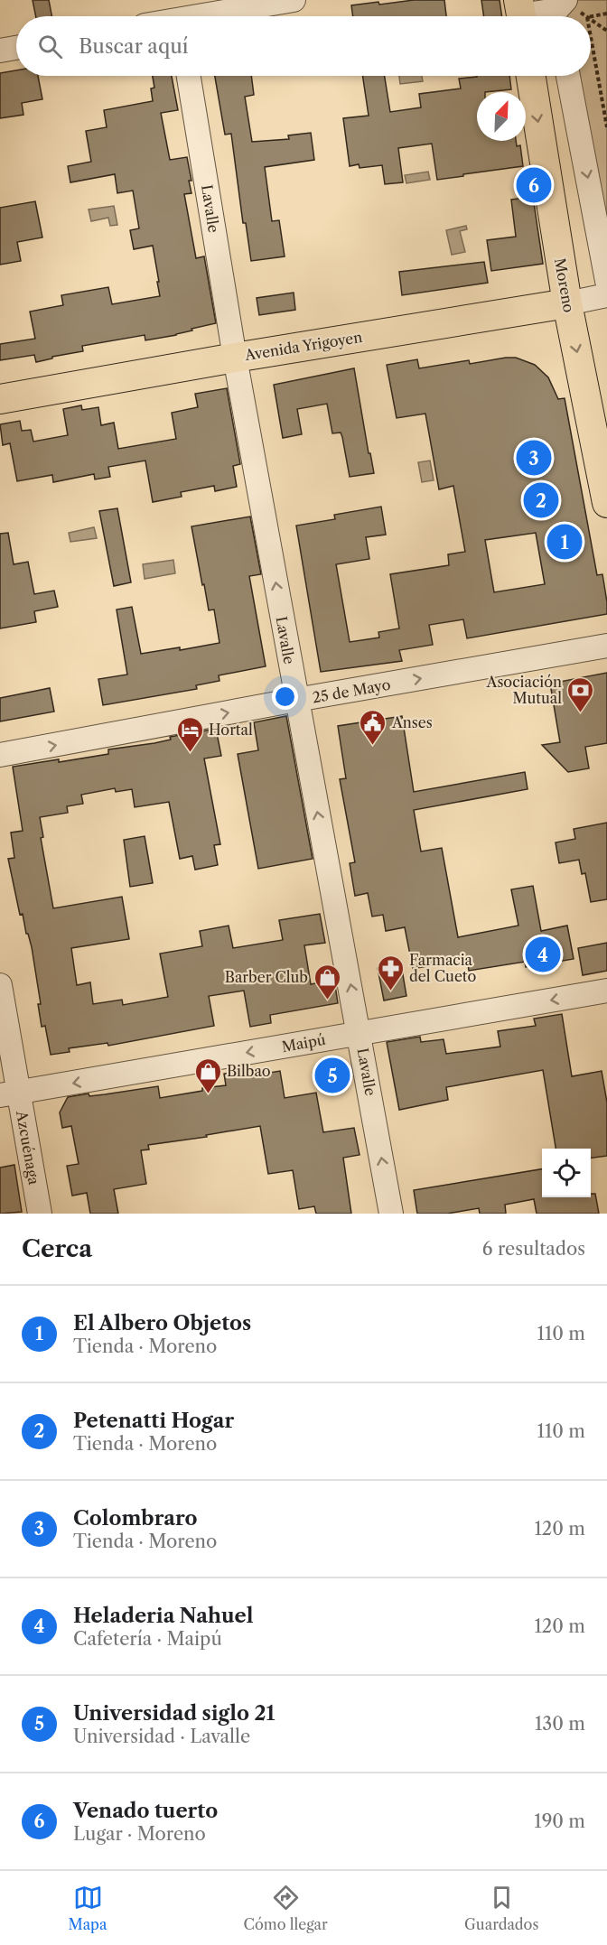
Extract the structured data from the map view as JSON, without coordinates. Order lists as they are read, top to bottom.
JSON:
{
  "streets": {
    "main road": ["Moreno", "Avenida Yrigoyen"],
    "street": [
      "Lavalle",
      "25 de Mayo",
      "Maipú",
      "Azcuénaga"
    ]
  },
  "crossings": [
    ["Lavalle", "Avenida Yrigoyen"],
    ["Lavalle", "25 de Mayo"],
    ["Lavalle", "Maipú"],
    ["Moreno", "Avenida Yrigoyen"],
    ["Maipú", "Azcuénaga"]
  ],
  "one_way": [
    "Lavalle",
    "Moreno",
    "25 de Mayo",
    "Maipú"
  ],
  "places": {
    "bank": ["Asociación Mutual"],
    "public building": ["Anses"],
    "hotel": ["Hortal"],
    "pharmacy": ["Farmacia del Cueto"],
    "shop": ["Barber Club", "Bilbao"]
  },
  "north": "top right",
  "page": {
    "search": "Buscar aquí",
    "pins": [
      "6",
      "3",
      "2",
      "1",
      "4",
      "5"
    ],
    "heading": ["Cerca", "6 resultados"],
    "list": [
      {
        "mark": "1",
        "name": "El Albero Objetos",
        "note": "Tienda · Moreno",
        "value": "110 m"
      },
      {
        "mark": "2",
        "name": "Petenatti Hogar",
        "note": "Tienda · Moreno",
        "value": "110 m"
      },
      {
        "mark": "3",
        "name": "Colombraro",
        "note": "Tienda · Moreno",
        "value": "120 m"
      },
      {
        "mark": "4",
        "name": "Heladeria Nahuel",
        "note": "Cafetería · Maipú",
        "value": "120 m"
      },
      {
        "mark": "5",
        "name": "Universidad siglo 21",
        "note": "Universidad · Lavalle",
        "value": "130 m"
      },
      {
        "mark": "6",
        "name": "Venado tuerto",
        "note": "Lugar · Moreno",
        "value": "190 m"
      }
    ],
    "nav": ["Mapa", "Cómo llegar", "Guardados"]
  }
}
